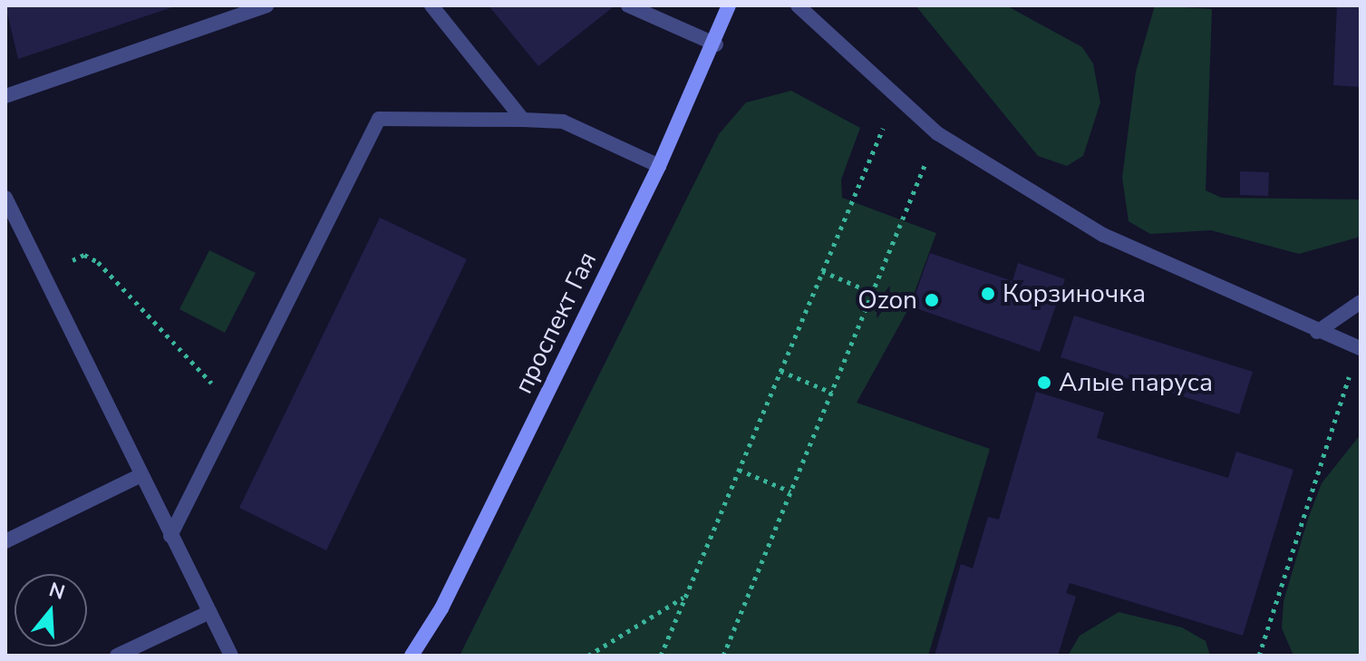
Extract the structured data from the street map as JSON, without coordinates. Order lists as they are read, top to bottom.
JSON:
{
  "streets": {
    "main road": ["проспект Гая"]
  },
  "places": ["Корзиночка", "Ozon", "Алые паруса"],
  "north": "top"
}
